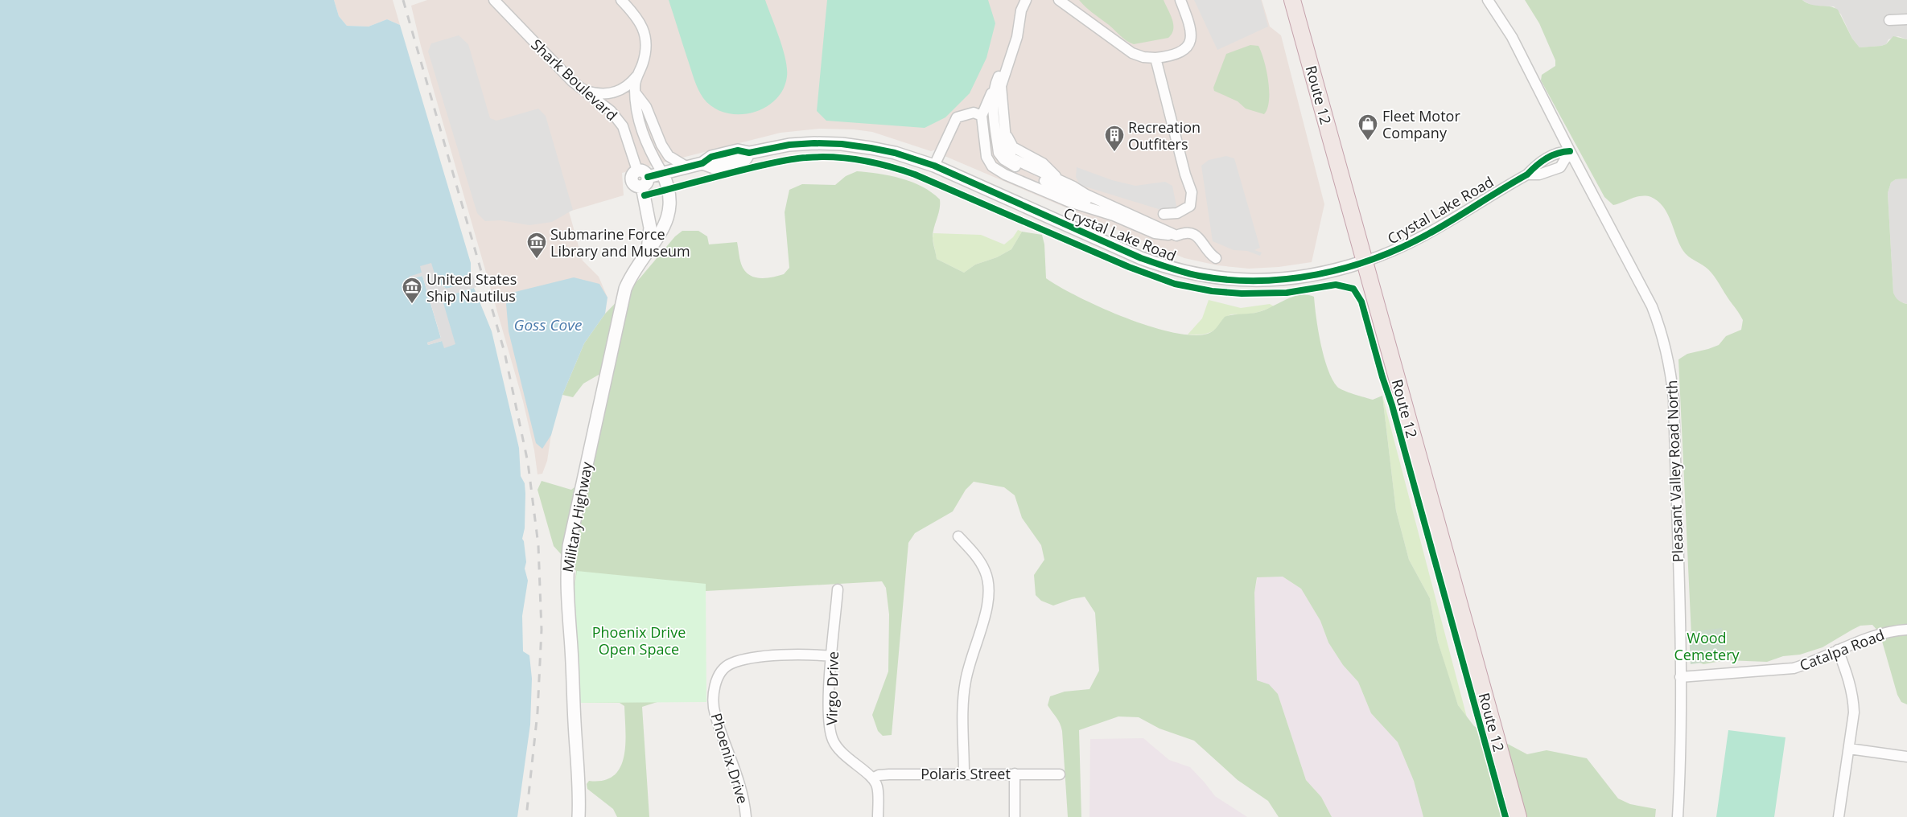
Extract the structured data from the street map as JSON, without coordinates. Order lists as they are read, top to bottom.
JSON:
{
  "streets": {
    "highway": ["Route 12"],
    "street": [
      "Shark Boulevard",
      "Crystal Lake Road",
      "Pleasant Valley Road North",
      "Military Highway",
      "Catalpa Road",
      "Virgo Drive",
      "Phoenix Drive",
      "Polaris Street"
    ]
  },
  "crossings": [
    ["Route 12", "Crystal Lake Road"],
    ["Crystal Lake Road", "Pleasant Valley Road North"],
    ["Crystal Lake Road", "Military Highway"],
    ["Pleasant Valley Road North", "Catalpa Road"],
    ["Virgo Drive", "Phoenix Drive"],
    ["Virgo Drive", "Polaris Street"]
  ],
  "water": ["Goss Cove"],
  "parks": ["Phoenix Drive Open Space", "Wood Cemetery"],
  "places": {
    "shop": ["Fleet Motor Company"],
    "building": ["Recreation Outfiters"],
    "museum": ["Submarine Force Library and Museum", "United States Ship Nautilus"]
  }
}
